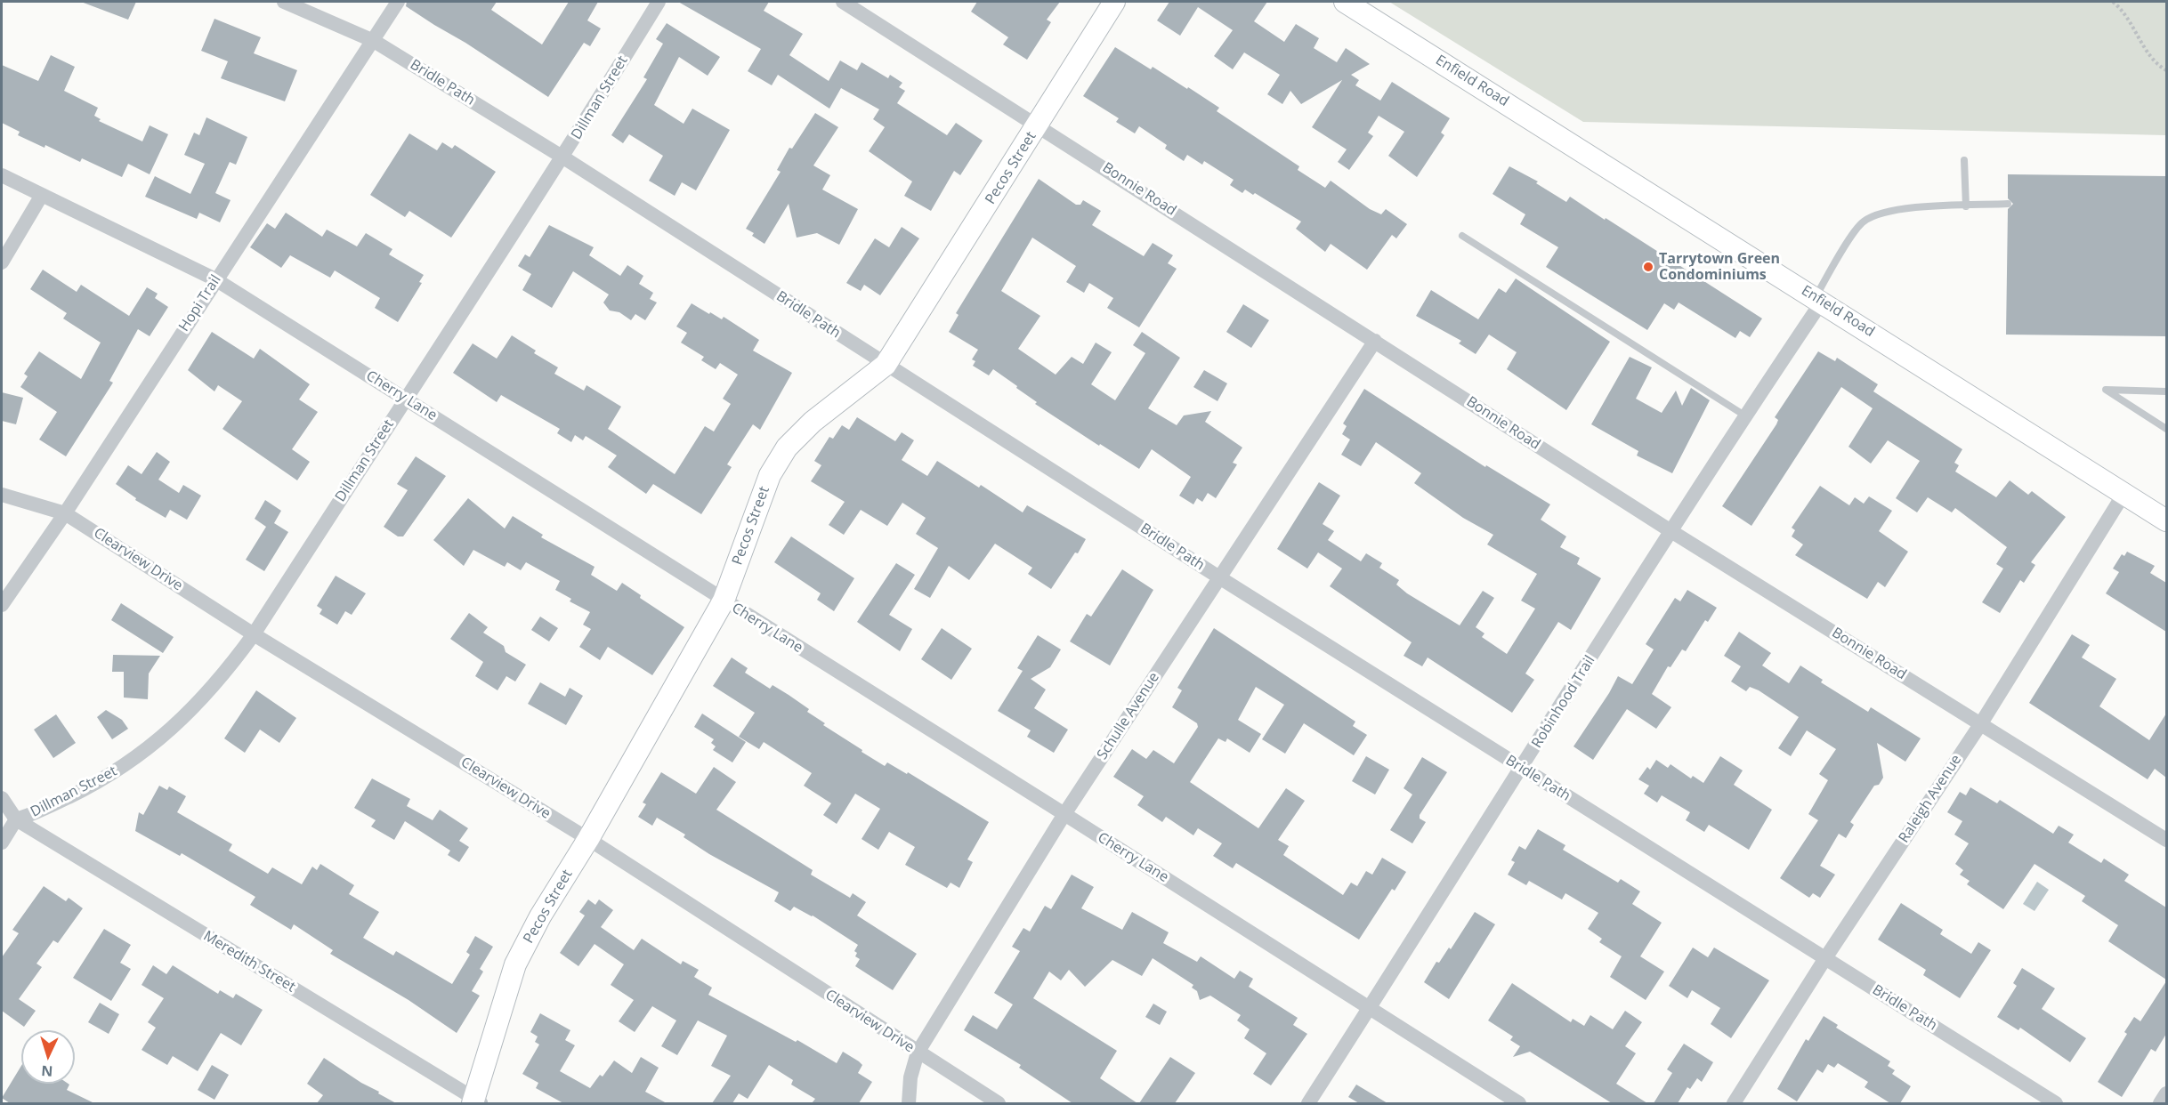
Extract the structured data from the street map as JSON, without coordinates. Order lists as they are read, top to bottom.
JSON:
{
  "streets": {
    "street": [
      "Enfield Road",
      "Bridle Path",
      "Dillman Street",
      "Pecos Street",
      "Bonnie Road",
      "Hopi Trail",
      "Cherry Lane",
      "Clearview Drive",
      "Robinhood Trail",
      "Schulle Avenue",
      "Raleigh Avenue",
      "Meredith Street"
    ]
  },
  "crossings": [
    ["Enfield Road", "Robinhood Trail"],
    ["Enfield Road", "Raleigh Avenue"],
    ["Bridle Path", "Dillman Street"],
    ["Bridle Path", "Pecos Street"],
    ["Bridle Path", "Hopi Trail"],
    ["Bridle Path", "Robinhood Trail"],
    ["Bridle Path", "Schulle Avenue"],
    ["Bridle Path", "Raleigh Avenue"],
    ["Dillman Street", "Cherry Lane"],
    ["Dillman Street", "Clearview Drive"],
    ["Dillman Street", "Meredith Street"],
    ["Pecos Street", "Bonnie Road"],
    ["Pecos Street", "Cherry Lane"],
    ["Pecos Street", "Clearview Drive"],
    ["Pecos Street", "Meredith Street"],
    ["Bonnie Road", "Robinhood Trail"],
    ["Bonnie Road", "Schulle Avenue"],
    ["Bonnie Road", "Raleigh Avenue"],
    ["Hopi Trail", "Cherry Lane"],
    ["Hopi Trail", "Clearview Drive"],
    ["Cherry Lane", "Robinhood Trail"],
    ["Cherry Lane", "Schulle Avenue"],
    ["Clearview Drive", "Schulle Avenue"]
  ],
  "places": ["Tarrytown Green Condominiums"],
  "north": "bottom"
}
